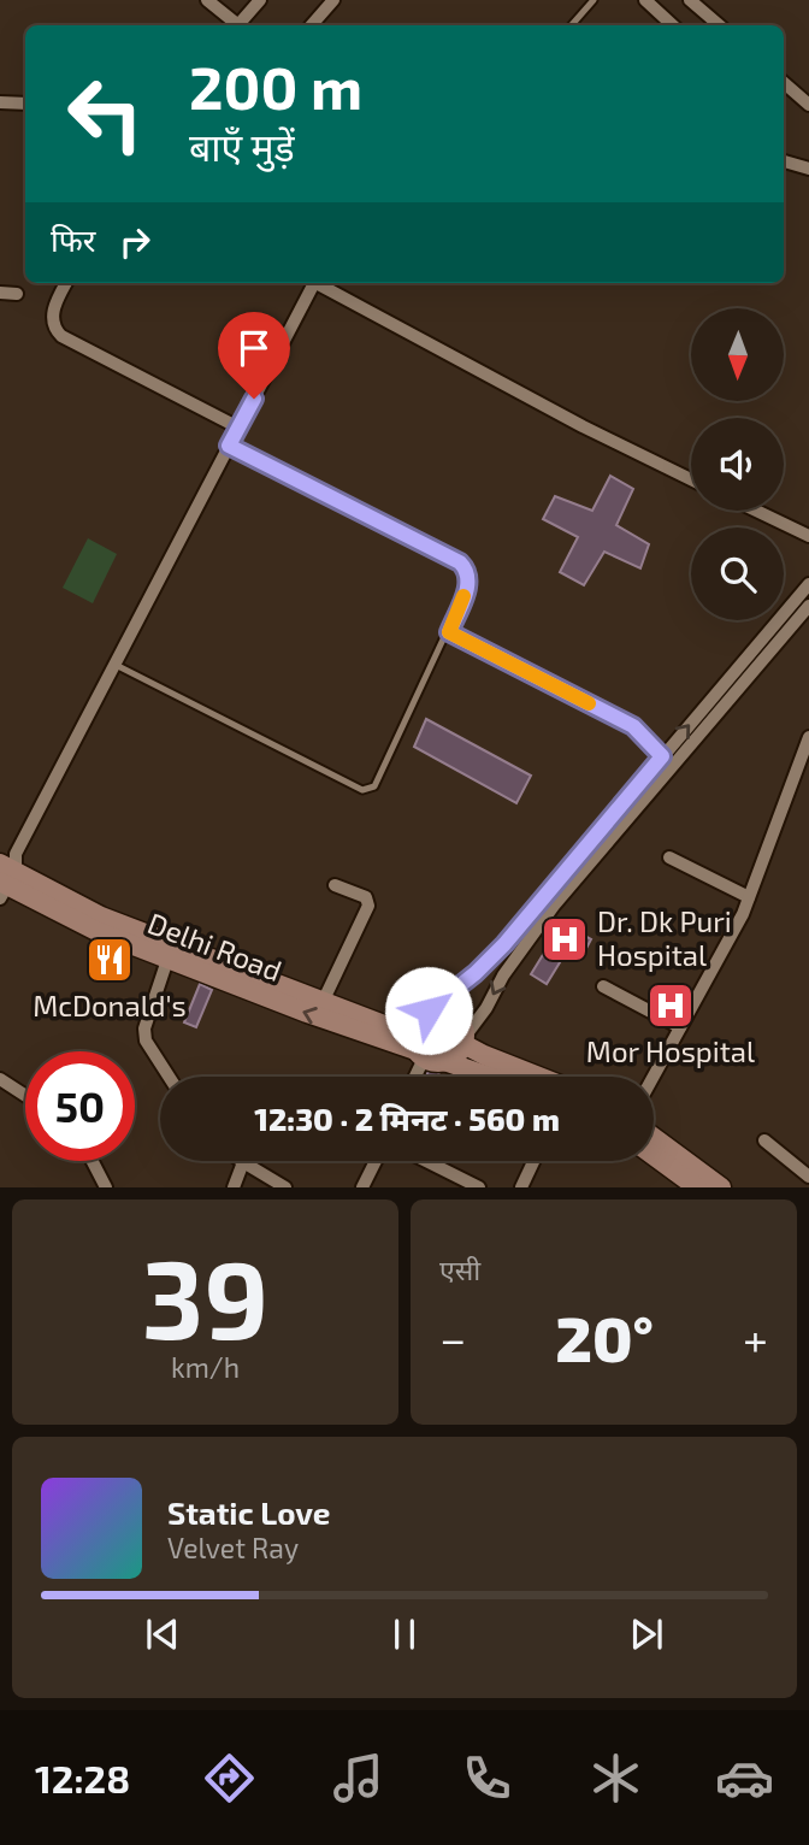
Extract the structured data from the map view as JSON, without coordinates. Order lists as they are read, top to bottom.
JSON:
{
  "streets": {
    "main road": ["Delhi Road"]
  },
  "places": {
    "hospital": ["Dr. Dk Puri Hospital", "Mor Hospital"],
    "restaurant": ["McDonald's"]
  },
  "north": "bottom",
  "page": {
    "turn": ["200 m", "बाएँ मुड़ें"],
    "then": "फिर",
    "limit": "50",
    "trip": "12:30 · 2 मिनट · 560 m",
    "tile": [
      ["39", "km/h"],
      "एसी"
    ],
    "heat": ["−", "20°", "+"],
    "song": ["Static Love", "Velvet Ray"],
    "tabs": "12:28"
  }
}
